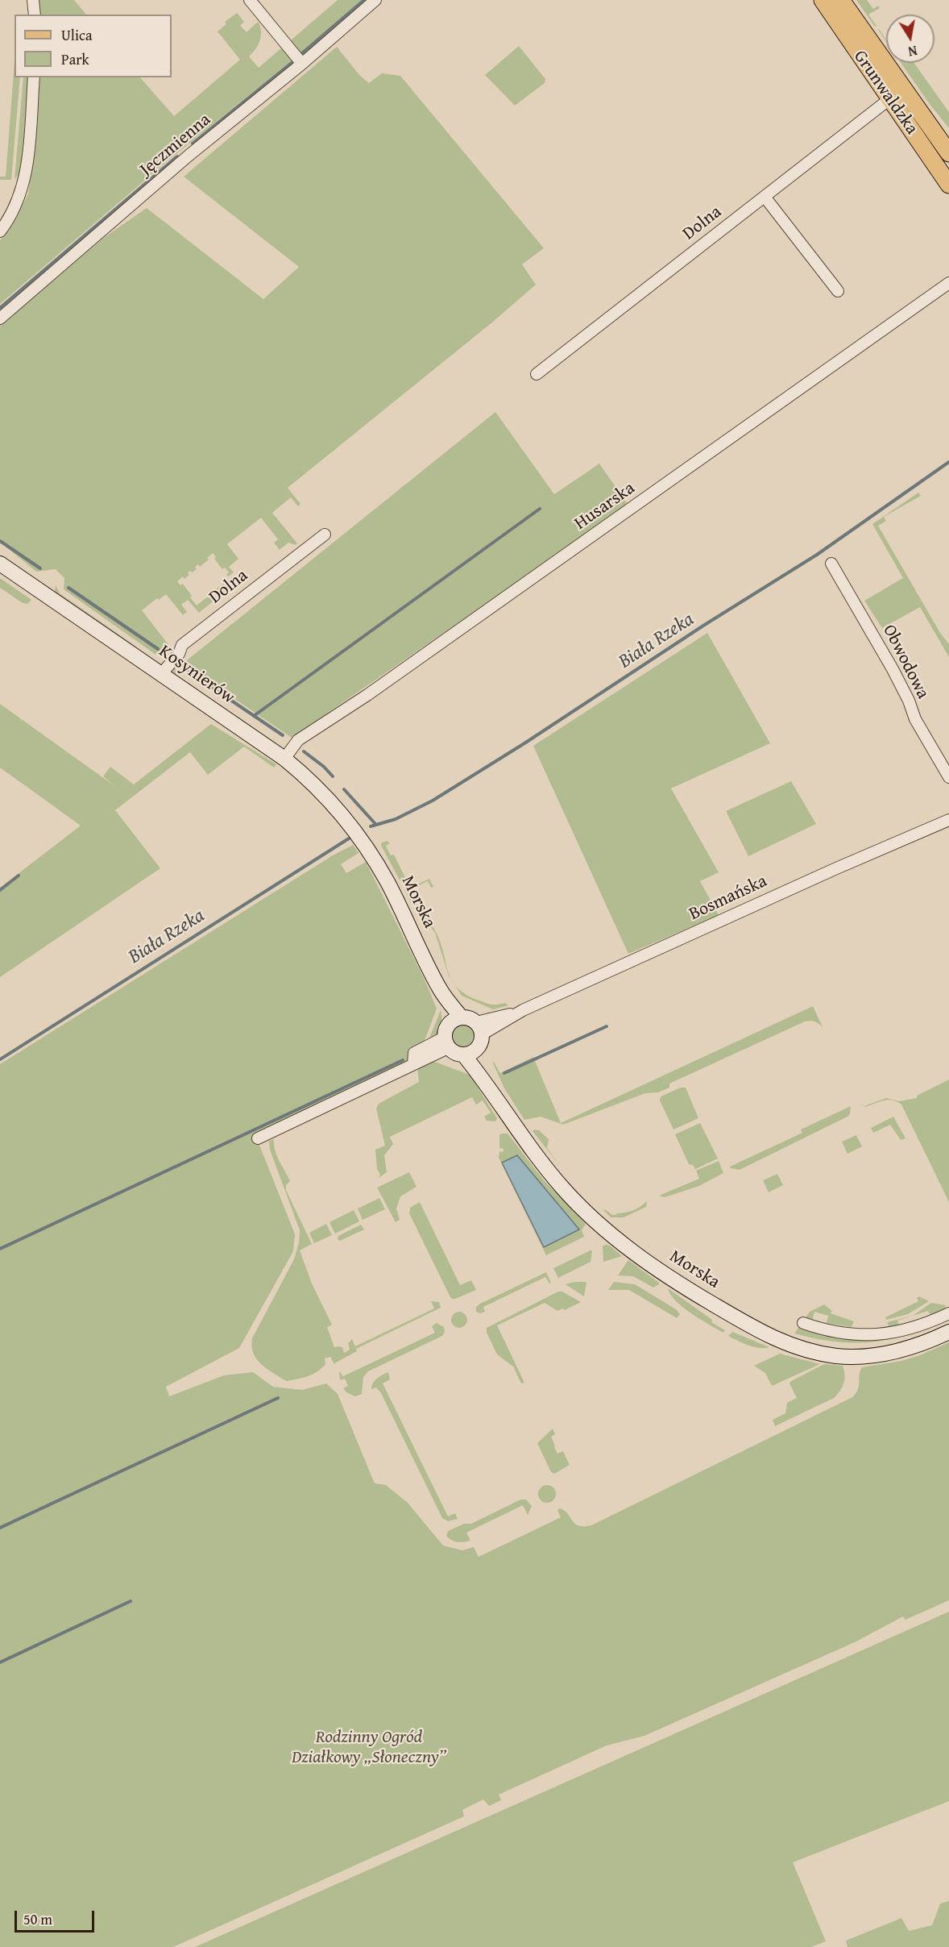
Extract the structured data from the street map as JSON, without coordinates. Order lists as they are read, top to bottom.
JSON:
{
  "streets": {
    "main road": ["Grunwaldzka", "Kosynierów", "Morska"],
    "street": [
      "Jęczmienna",
      "Dolna",
      "Husarska",
      "Obwodowa",
      "Bosmańska"
    ]
  },
  "crossings": [
    ["Grunwaldzka", "Dolna"],
    ["Dolna", "Kosynierów"],
    ["Husarska", "Kosynierów"],
    ["Kosynierów", "Morska"],
    ["Bosmańska", "Morska"]
  ],
  "water": ["Biała Rzeka"],
  "parks": ["Rodzinny Ogród Działkowy „Słoneczny”"],
  "legend": ["Ulica", "Park"],
  "scale_bar": "50 m",
  "north": "bottom"
}
